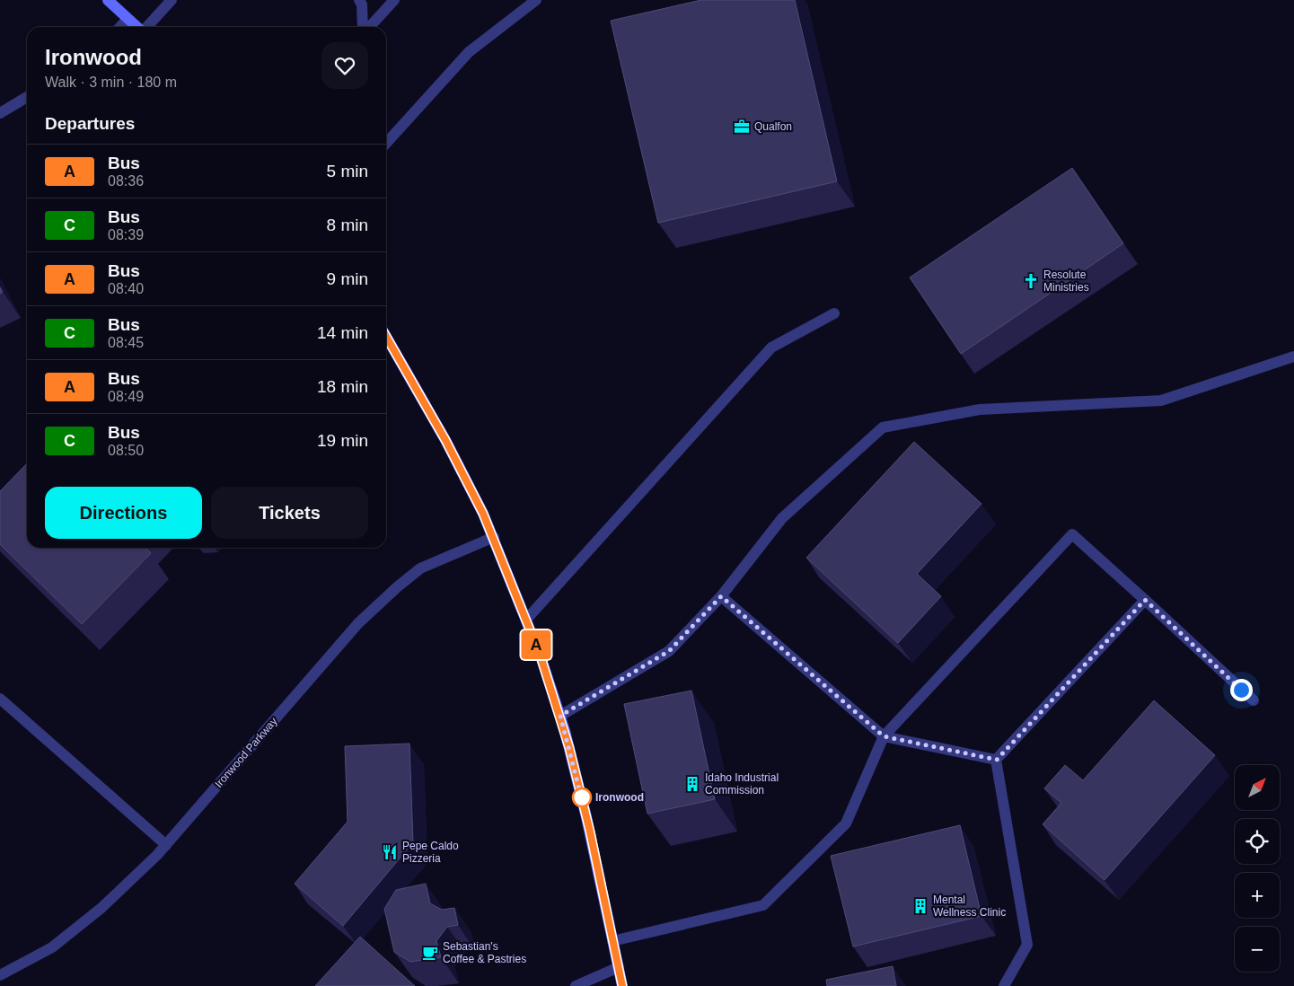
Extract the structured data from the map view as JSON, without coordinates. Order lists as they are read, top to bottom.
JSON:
{
  "streets": {
    "street": ["Ironwood Parkway"]
  },
  "places": {
    "office": ["Qualfon"],
    "church": ["Resolute Ministries"],
    "building": ["Idaho Industrial Commission", "Mental Wellness Clinic"],
    "other": ["Ironwood"],
    "restaurant": ["Pepe Caldo Pizzeria"],
    "cafe": ["Sebastian's Coffee & Pastries"]
  },
  "lines": ["bus line A"],
  "north": "top right",
  "page": {
    "on_map": "A",
    "heading": [
      ["Ironwood", "Walk · 3 min · 180 m"],
      "Departures"
    ],
    "list": [
      {
        "mark": "A",
        "name": "Bus",
        "note": "08:36",
        "value": "5 min"
      },
      {
        "mark": "C",
        "name": "Bus",
        "note": "08:39",
        "value": "8 min"
      },
      {
        "mark": "A",
        "name": "Bus",
        "note": "08:40",
        "value": "9 min"
      },
      {
        "mark": "C",
        "name": "Bus",
        "note": "08:45",
        "value": "14 min"
      },
      {
        "mark": "A",
        "name": "Bus",
        "note": "08:49",
        "value": "18 min"
      },
      {
        "mark": "C",
        "name": "Bus",
        "note": "08:50",
        "value": "19 min"
      }
    ],
    "buttons": ["Directions", "Tickets"],
    "map_buttons": ["+", "−"]
  }
}
